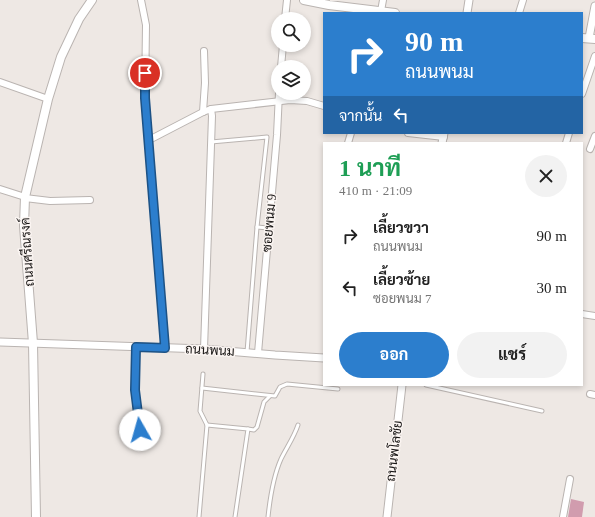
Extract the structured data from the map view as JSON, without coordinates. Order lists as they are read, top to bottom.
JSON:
{
  "streets": {
    "main road": ["ถนนศรีณรงค์"],
    "street": ["ซอยพนม 9", "ถนนพนม", "ถนนพโลชัย"]
  },
  "crossings": [
    ["ซอยพนม 9", "ถนนพนม"],
    ["ถนนศรีณรงค์", "ถนนพนม"]
  ],
  "page": {
    "turn": ["90 m", "ถนนพนม"],
    "then": "จากนั้น",
    "heading": ["1 นาที", "410 m · 21:09"],
    "list": [
      {
        "name": "เลี้ยวขวา",
        "note": "ถนนพนม",
        "value": "90 m"
      },
      {
        "name": "เลี้ยวซ้าย",
        "note": "ซอยพนม 7",
        "value": "30 m"
      }
    ],
    "buttons": ["ออก", "แชร์"]
  }
}
